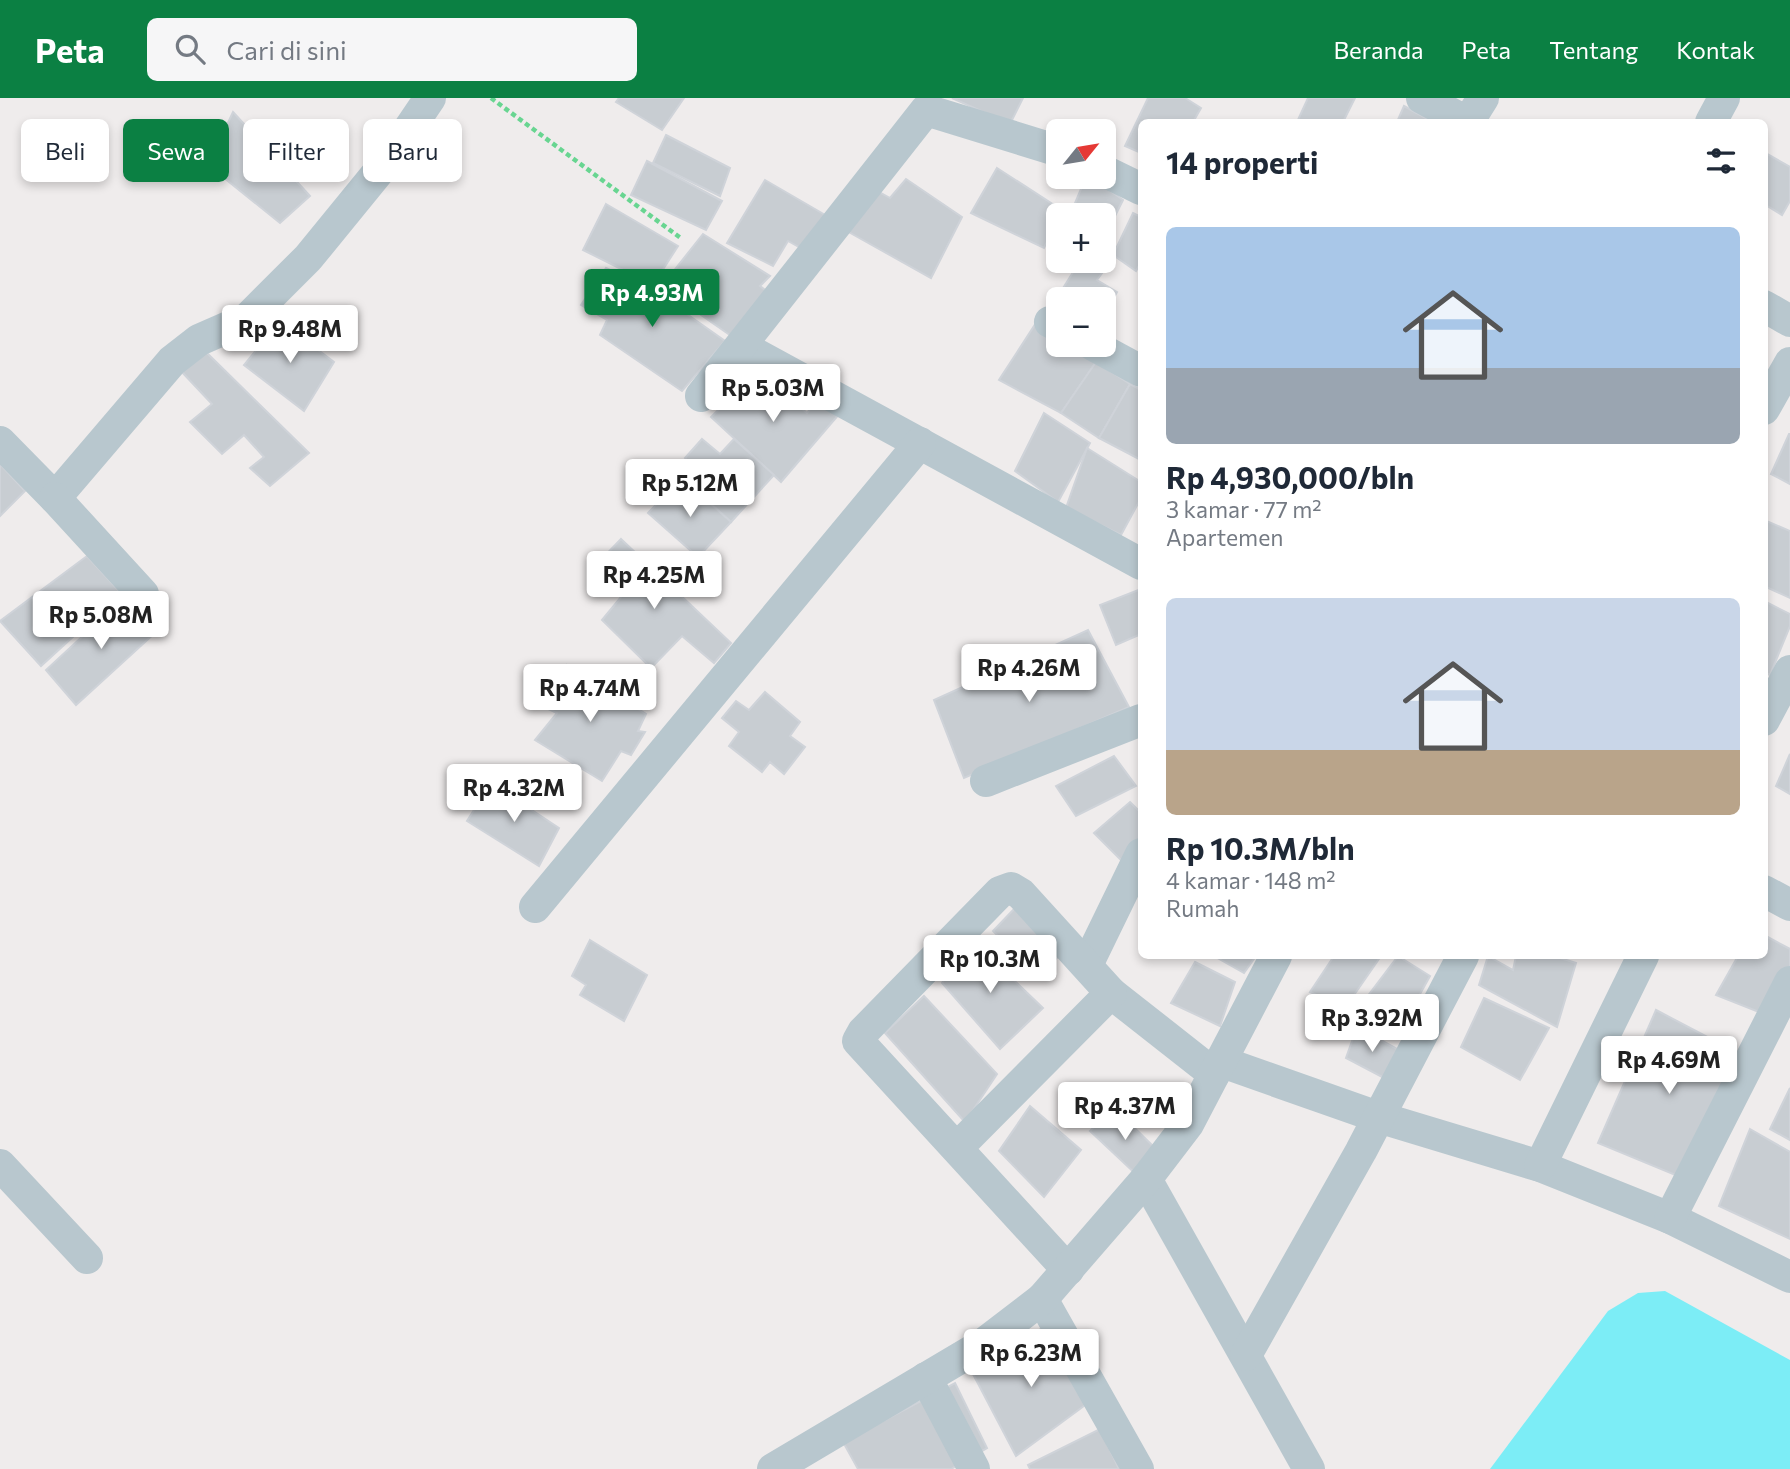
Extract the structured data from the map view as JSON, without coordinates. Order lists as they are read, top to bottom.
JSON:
{
  "north": "top right",
  "page": {
    "header": "Peta",
    "search": "Cari di sini",
    "nav": [
      "Beranda",
      "Peta",
      "Tentang",
      "Kontak"
    ],
    "map_buttons": ["+", "−"],
    "chip": [
      "Beli",
      "Sewa",
      "Filter",
      "Baru"
    ],
    "heading": "14 properti",
    "list": [
      {
        "name": "Rp 4,930,000/bln",
        "note": "3 kamar · 77 m² · Apartemen"
      },
      {
        "name": "Rp 10.3M/bln",
        "note": "4 kamar · 148 m² · Rumah"
      }
    ],
    "price": [
      "Rp 4.93M",
      "Rp 9.48M",
      "Rp 5.03M",
      "Rp 5.12M",
      "Rp 4.25M",
      "Rp 5.08M",
      "Rp 4.26M",
      "Rp 4.74M",
      "Rp 4.32M",
      "Rp 10.3M",
      "Rp 3.92M",
      "Rp 4.69M",
      "Rp 4.37M",
      "Rp 6.23M"
    ]
  }
}
